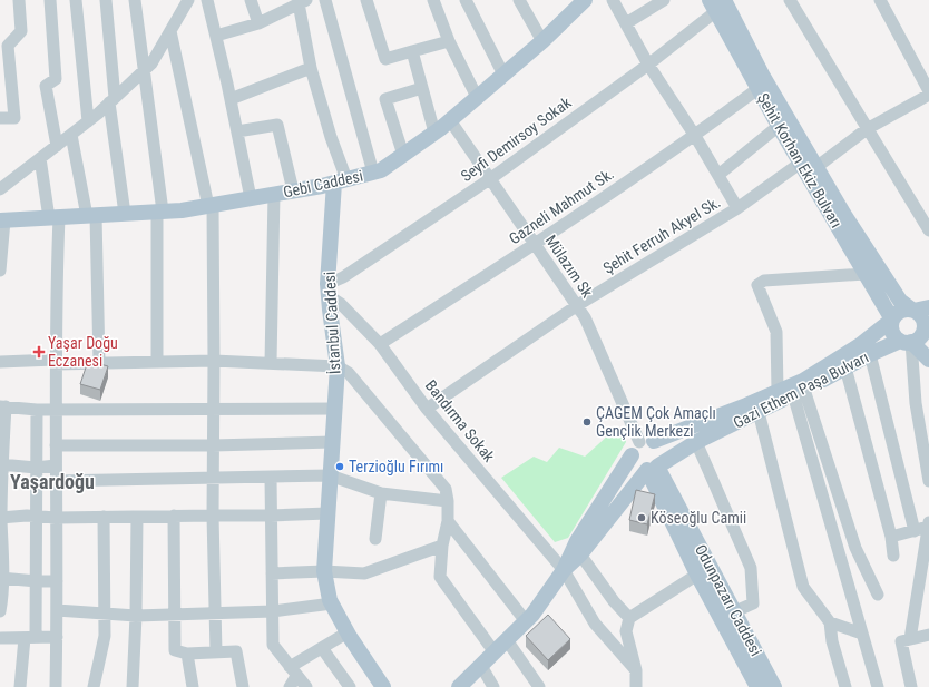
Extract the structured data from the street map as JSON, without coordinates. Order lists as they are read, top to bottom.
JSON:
{
  "streets": {
    "main road": [
      "Şehit Korhan Ekiz Bulvarı",
      "Gebi Caddesi",
      "İstanbul Caddesi",
      "Gazi Ethem Paşa Bulvarı",
      "Odunpazarı Caddesi"
    ],
    "street": [
      "Seyfi Demirsoy Sokak",
      "Gazneli Mahmut Sk.",
      "Şehit Ferruh Akyel Sk.",
      "Mülazım Sk",
      "Bandırma Sokak"
    ]
  },
  "crossings": [
    ["Seyfi Demirsoy Sokak", "Şehit Korhan Ekiz Bulvarı"],
    ["Seyfi Demirsoy Sokak", "Mülazım Sk"],
    ["Seyfi Demirsoy Sokak", "İstanbul Caddesi"],
    ["Seyfi Demirsoy Sokak", "Bandırma Sokak"],
    ["Şehit Korhan Ekiz Bulvarı", "Gazneli Mahmut Sk."],
    ["Şehit Korhan Ekiz Bulvarı", "Şehit Ferruh Akyel Sk."],
    ["Şehit Korhan Ekiz Bulvarı", "Gazi Ethem Paşa Bulvarı"],
    ["Gebi Caddesi", "Mülazım Sk"],
    ["Gebi Caddesi", "İstanbul Caddesi"],
    ["Gazneli Mahmut Sk.", "Mülazım Sk"],
    ["Gazneli Mahmut Sk.", "Bandırma Sokak"],
    ["Şehit Ferruh Akyel Sk.", "Mülazım Sk"],
    ["Şehit Ferruh Akyel Sk.", "Bandırma Sokak"],
    ["Mülazım Sk", "Gazi Ethem Paşa Bulvarı"],
    ["Mülazım Sk", "Odunpazarı Caddesi"],
    ["İstanbul Caddesi", "Bandırma Sokak"],
    ["Gazi Ethem Paşa Bulvarı", "Bandırma Sokak"],
    ["Gazi Ethem Paşa Bulvarı", "Odunpazarı Caddesi"]
  ],
  "districts": ["Yaşardoğu"],
  "places": {
    "health": ["Yaşar Doğu Eczanesi"],
    "other": ["ÇAGEM Çok Amaçlı Gençlik Merkezi", "Terzioğlu Fırımı", "Köseoğlu Camii"]
  }
}
